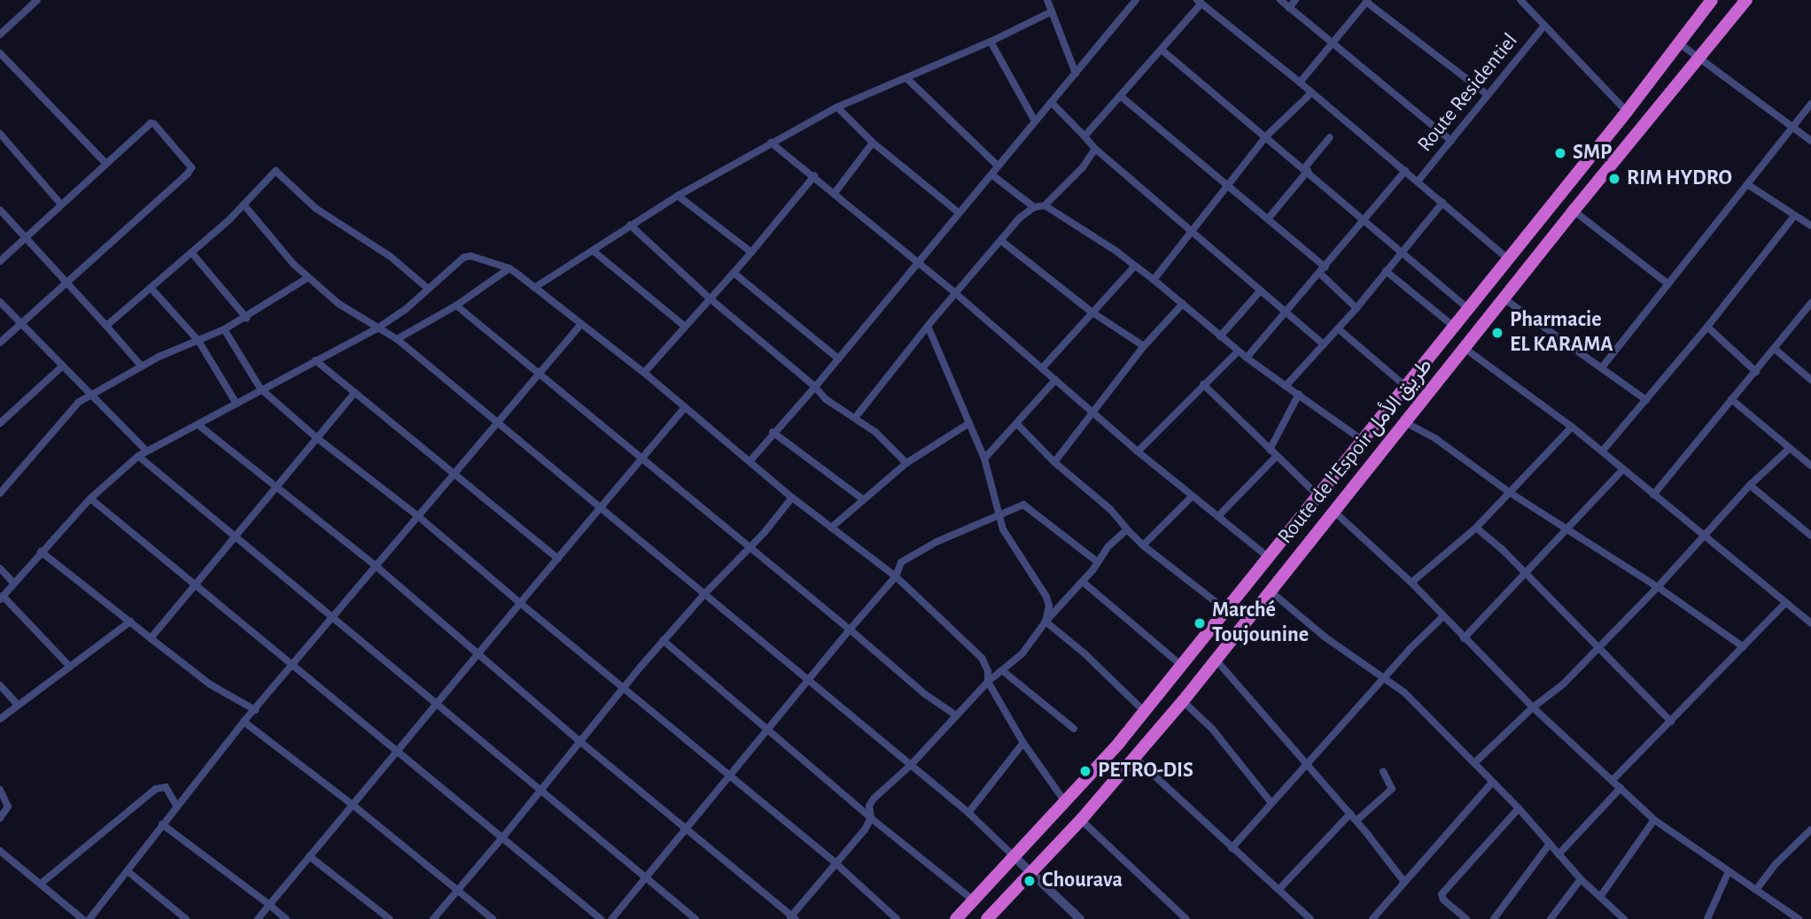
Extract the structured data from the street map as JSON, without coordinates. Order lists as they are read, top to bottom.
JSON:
{
  "streets": {
    "highway": ["Route de l’Espoir طريق الأمل"],
    "street": ["Route Residentiel"]
  },
  "crossings": [
    ["Route Residentiel", "Route de l’Espoir طريق الأمل"]
  ],
  "places": [
    "SMP",
    "RIM HYDRO",
    "Pharmacie EL KARAMA",
    "Marché Toujounine",
    "PETRO-DIS",
    "Chourava"
  ]
}
